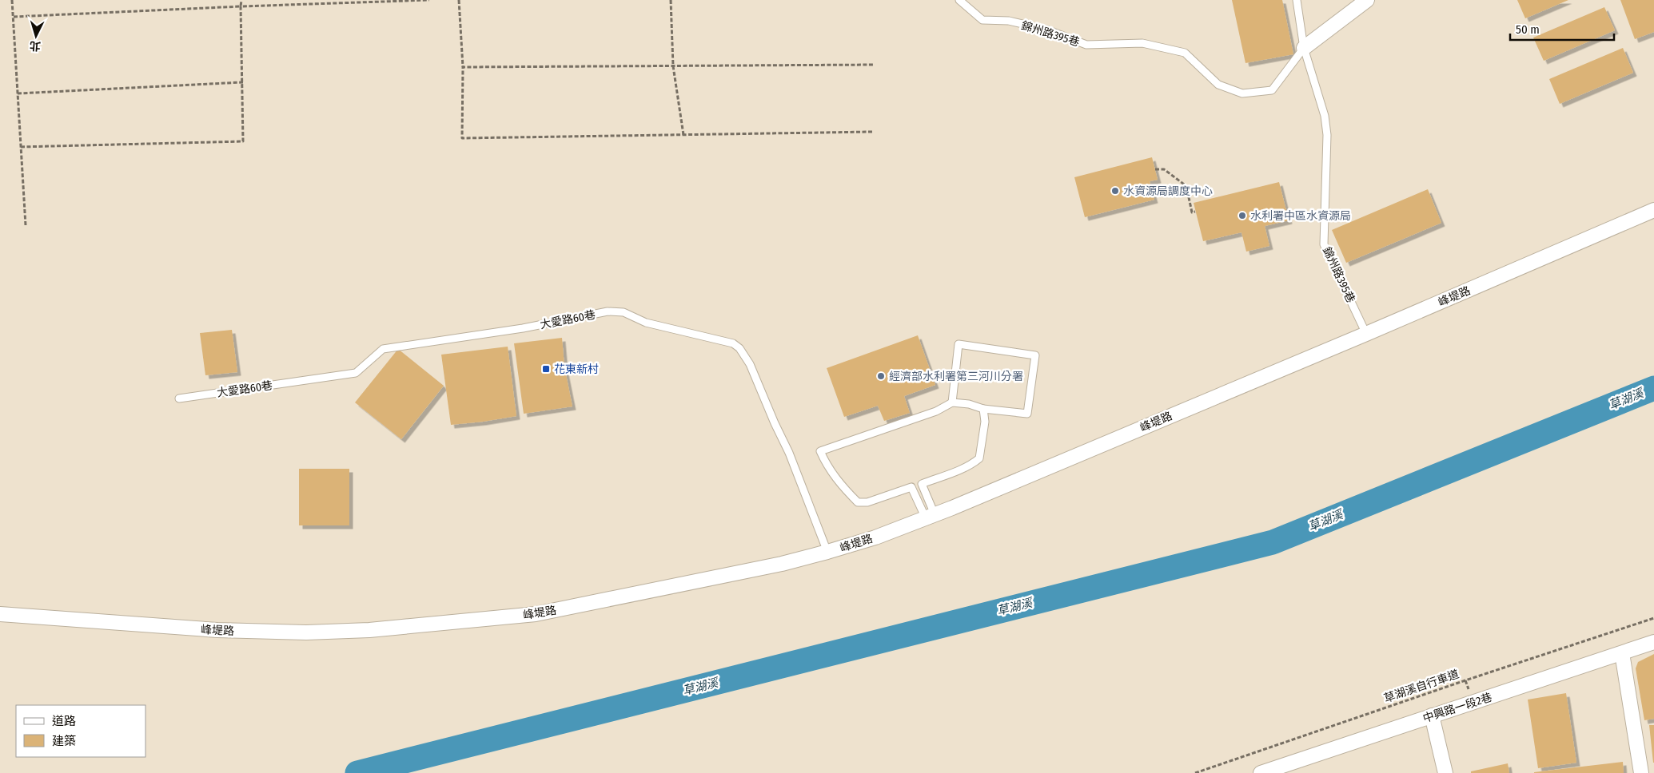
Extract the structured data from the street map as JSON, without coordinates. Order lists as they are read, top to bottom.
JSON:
{
  "streets": {
    "street": ["錦州路395巷", "峰堤路", "中興路一段2巷"],
    "lane": ["大愛路60巷"],
    "path": ["草湖溪自行車道"]
  },
  "crossings": [
    ["錦州路395巷", "峰堤路"],
    ["峰堤路", "大愛路60巷"]
  ],
  "water": ["草湖溪"],
  "places": {
    "other": ["水資源局調度中心", "水利署中區水資源局", "經濟部水利署第三河川分署"],
    "transit": ["花東新村"]
  },
  "legend": ["道路", "建築"],
  "scale_bar": "50 m",
  "north": "bottom"
}
